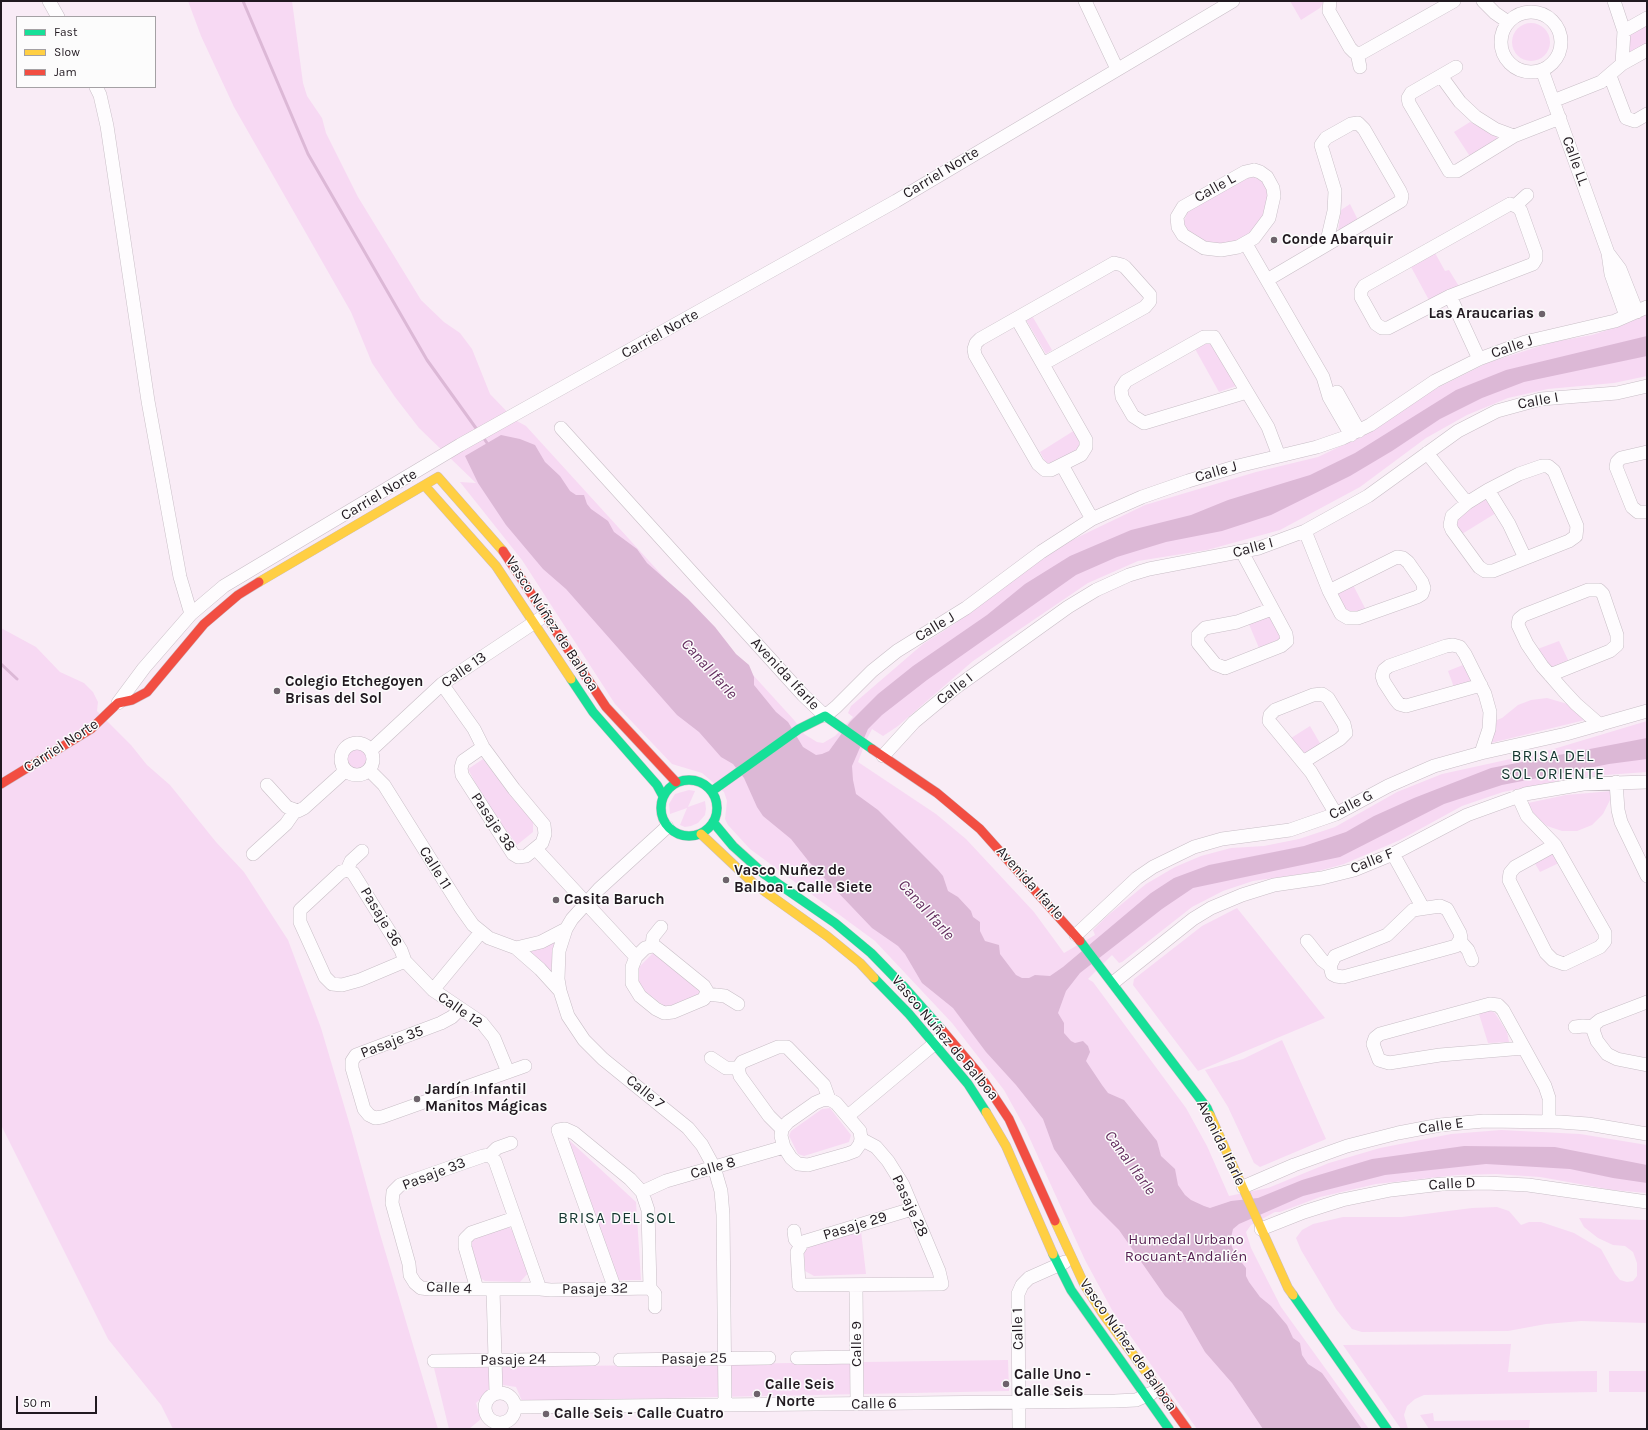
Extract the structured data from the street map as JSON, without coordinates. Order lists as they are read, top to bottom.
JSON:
{
  "streets": {
    "street": [
      "Calle LL",
      "Carriel Norte",
      "Calle L",
      "Calle J",
      "Calle I",
      "Vasco Núñez de Balboa",
      "Calle 13",
      "Avenida Ifarle",
      "Calle G",
      "Pasaje 38",
      "Calle F",
      "Calle 11",
      "Pasaje 36",
      "Calle 12",
      "Pasaje 35",
      "Calle 7",
      "Calle E",
      "Calle 8",
      "Pasaje 33",
      "Calle D",
      "Pasaje 28",
      "Pasaje 29",
      "Calle 4",
      "Pasaje 32",
      "Calle 1",
      "Calle 9",
      "Pasaje 25",
      "Pasaje 24",
      "Calle 6"
    ]
  },
  "crossings": [
    ["Calle LL", "Calle J"],
    ["Carriel Norte", "Vasco Núñez de Balboa"],
    ["Calle J", "Avenida Ifarle"],
    ["Calle I", "Avenida Ifarle"],
    ["Vasco Núñez de Balboa", "Calle 13"],
    ["Vasco Núñez de Balboa", "Calle 7"],
    ["Vasco Núñez de Balboa", "Calle 1"],
    ["Vasco Núñez de Balboa", "Calle 6"],
    ["Calle 13", "Pasaje 38"],
    ["Calle 13", "Calle 11"],
    ["Avenida Ifarle", "Calle G"],
    ["Avenida Ifarle", "Calle F"],
    ["Avenida Ifarle", "Calle E"],
    ["Avenida Ifarle", "Calle D"],
    ["Calle 11", "Calle 12"],
    ["Calle 11", "Calle 7"],
    ["Pasaje 36", "Calle 12"],
    ["Calle 12", "Pasaje 35"],
    ["Calle 7", "Calle 8"],
    ["Calle 7", "Pasaje 25"],
    ["Calle 7", "Calle 6"],
    ["Calle 8", "Pasaje 28"],
    ["Pasaje 33", "Calle 4"],
    ["Pasaje 28", "Pasaje 29"],
    ["Pasaje 28", "Calle 9"],
    ["Calle 4", "Pasaje 32"],
    ["Calle 4", "Pasaje 24"],
    ["Calle 4", "Calle 6"],
    ["Calle 1", "Calle 6"],
    ["Calle 9", "Calle 6"]
  ],
  "districts": ["BRISA DEL SOL ORIENTE", "BRISA DEL SOL"],
  "water": ["Canal Ifarle"],
  "parks": ["Humedal Urbano Rocuant-Andalién"],
  "places": [
    "Conde Abarquir",
    "Las Araucarias",
    "Colegio Etchegoyen Brisas del Sol",
    "Vasco Nuñez de Balboa - Calle Siete",
    "Casita Baruch",
    "Jardín Infantil Manitos Mágicas",
    "Calle Uno - Calle Seis",
    "Calle Seis / Norte",
    "Calle Seis - Calle Cuatro"
  ],
  "legend": ["Fast", "Slow", "Jam"],
  "scale_bar": "50 m"
}
